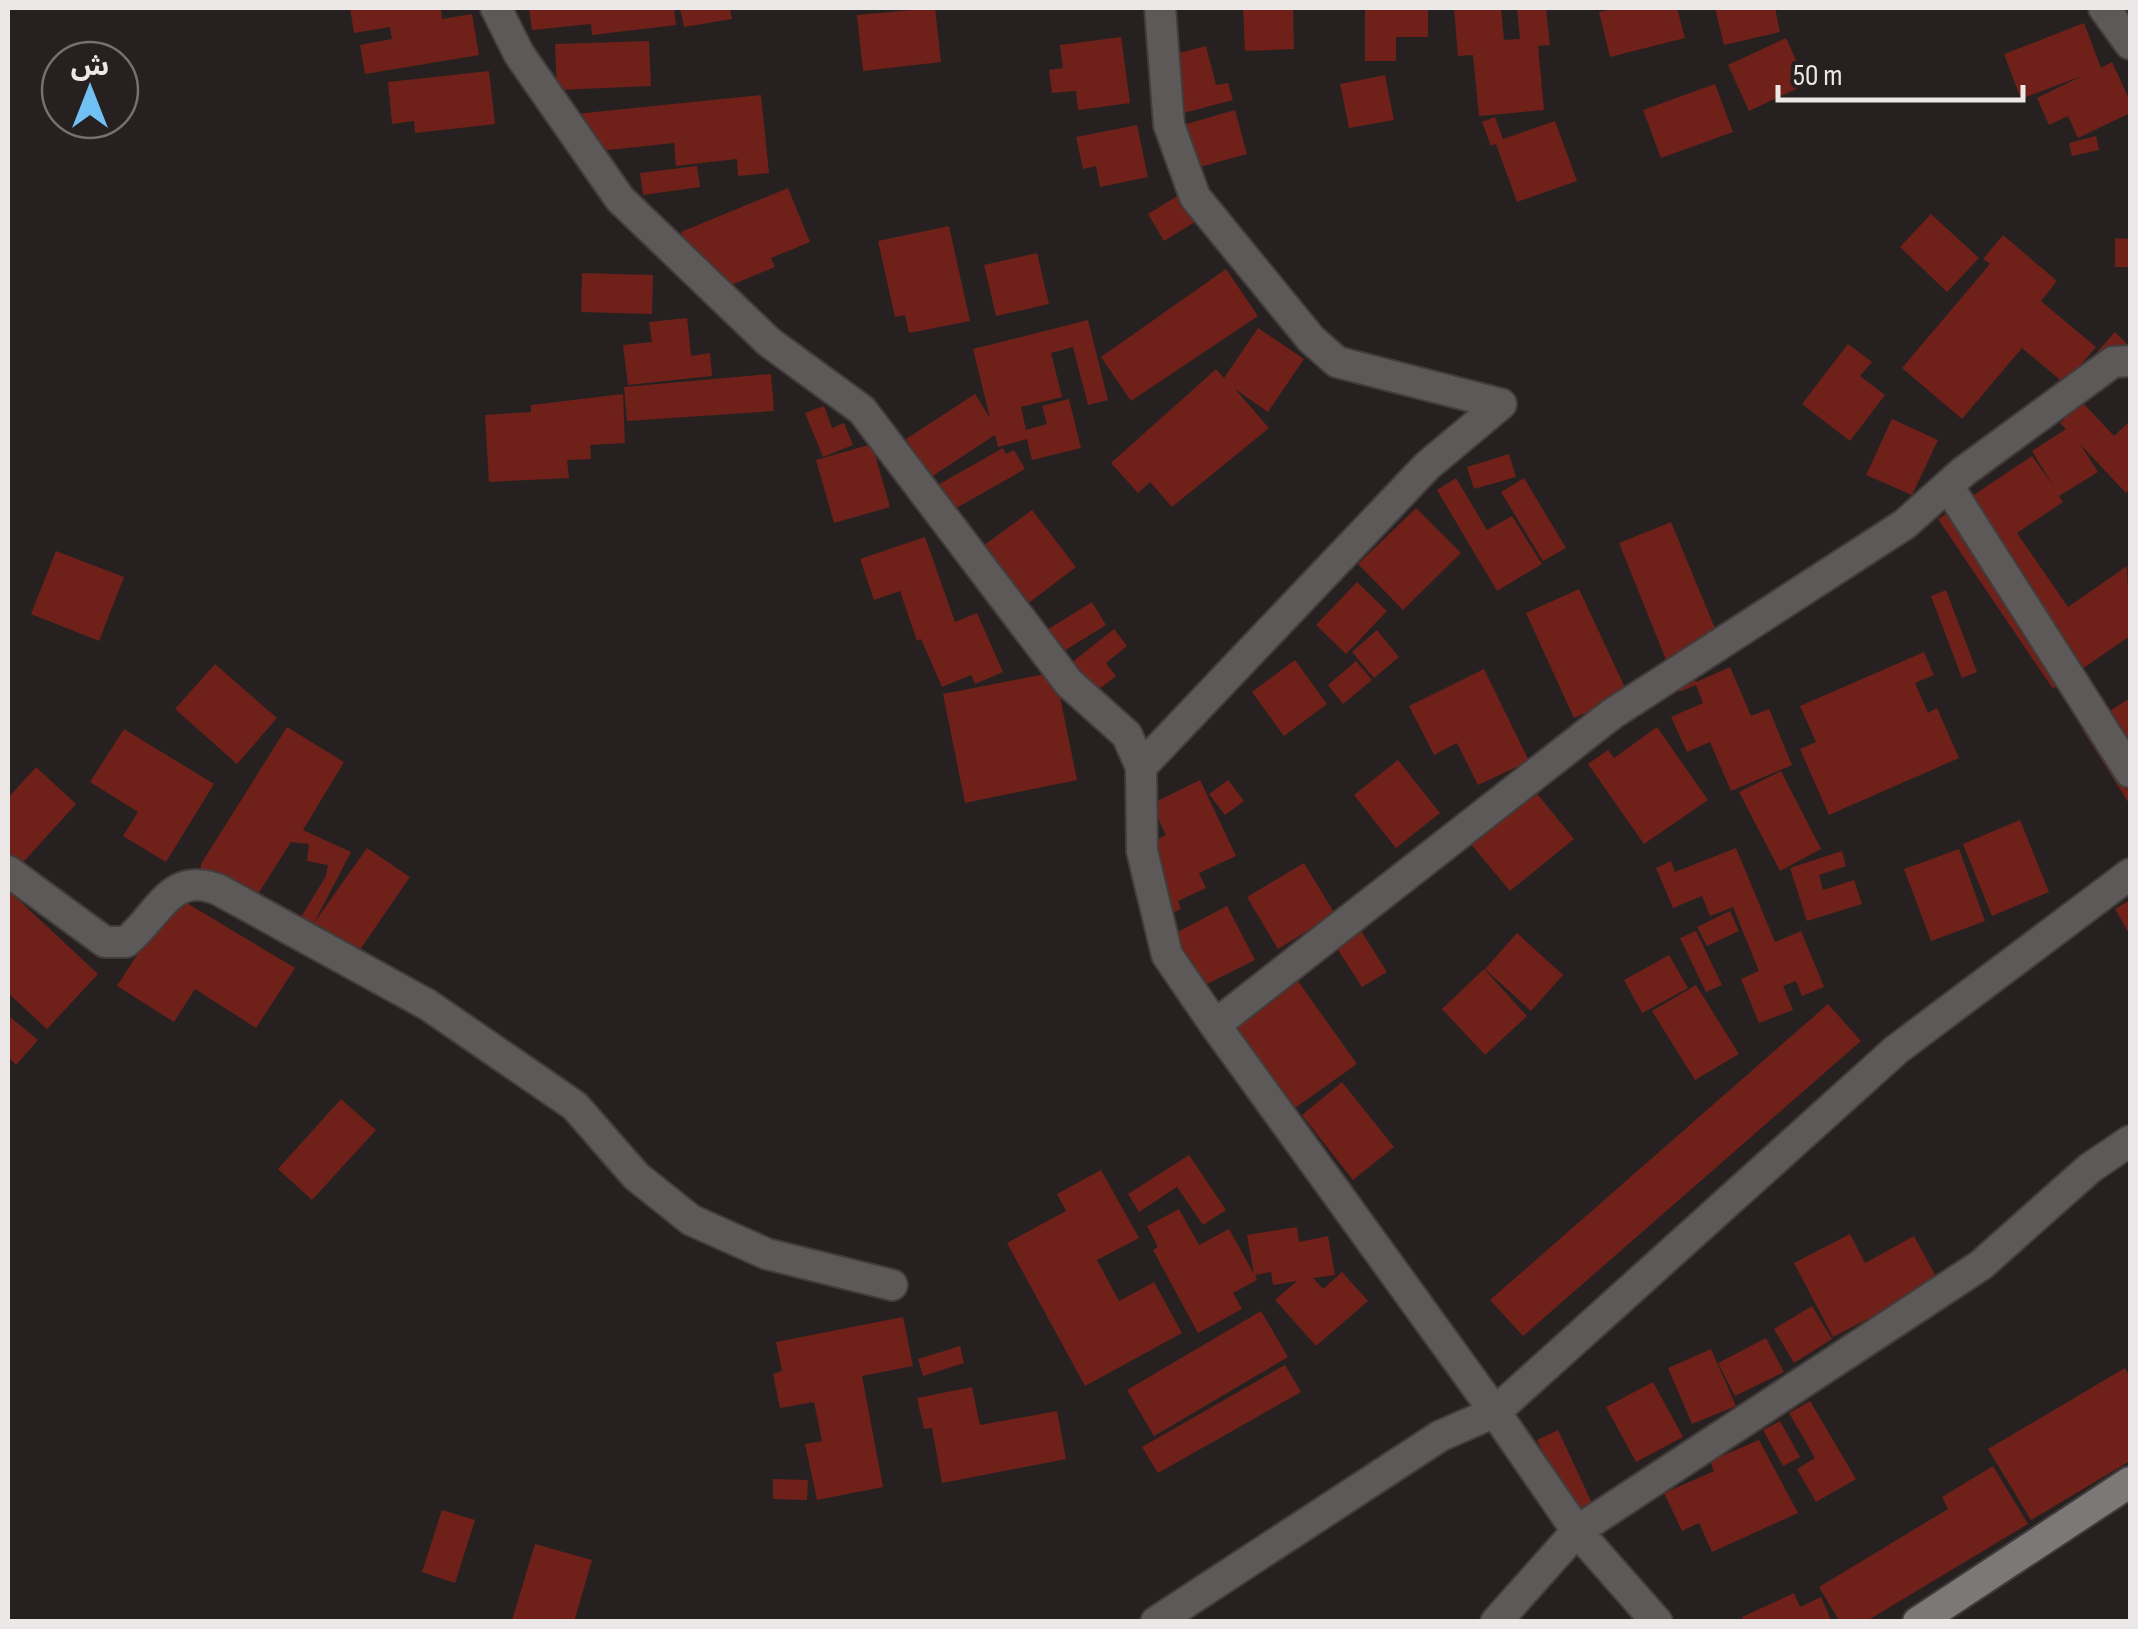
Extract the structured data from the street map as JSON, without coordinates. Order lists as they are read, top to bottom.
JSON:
{
  "scale_bar": "50 m",
  "north": "top"
}
